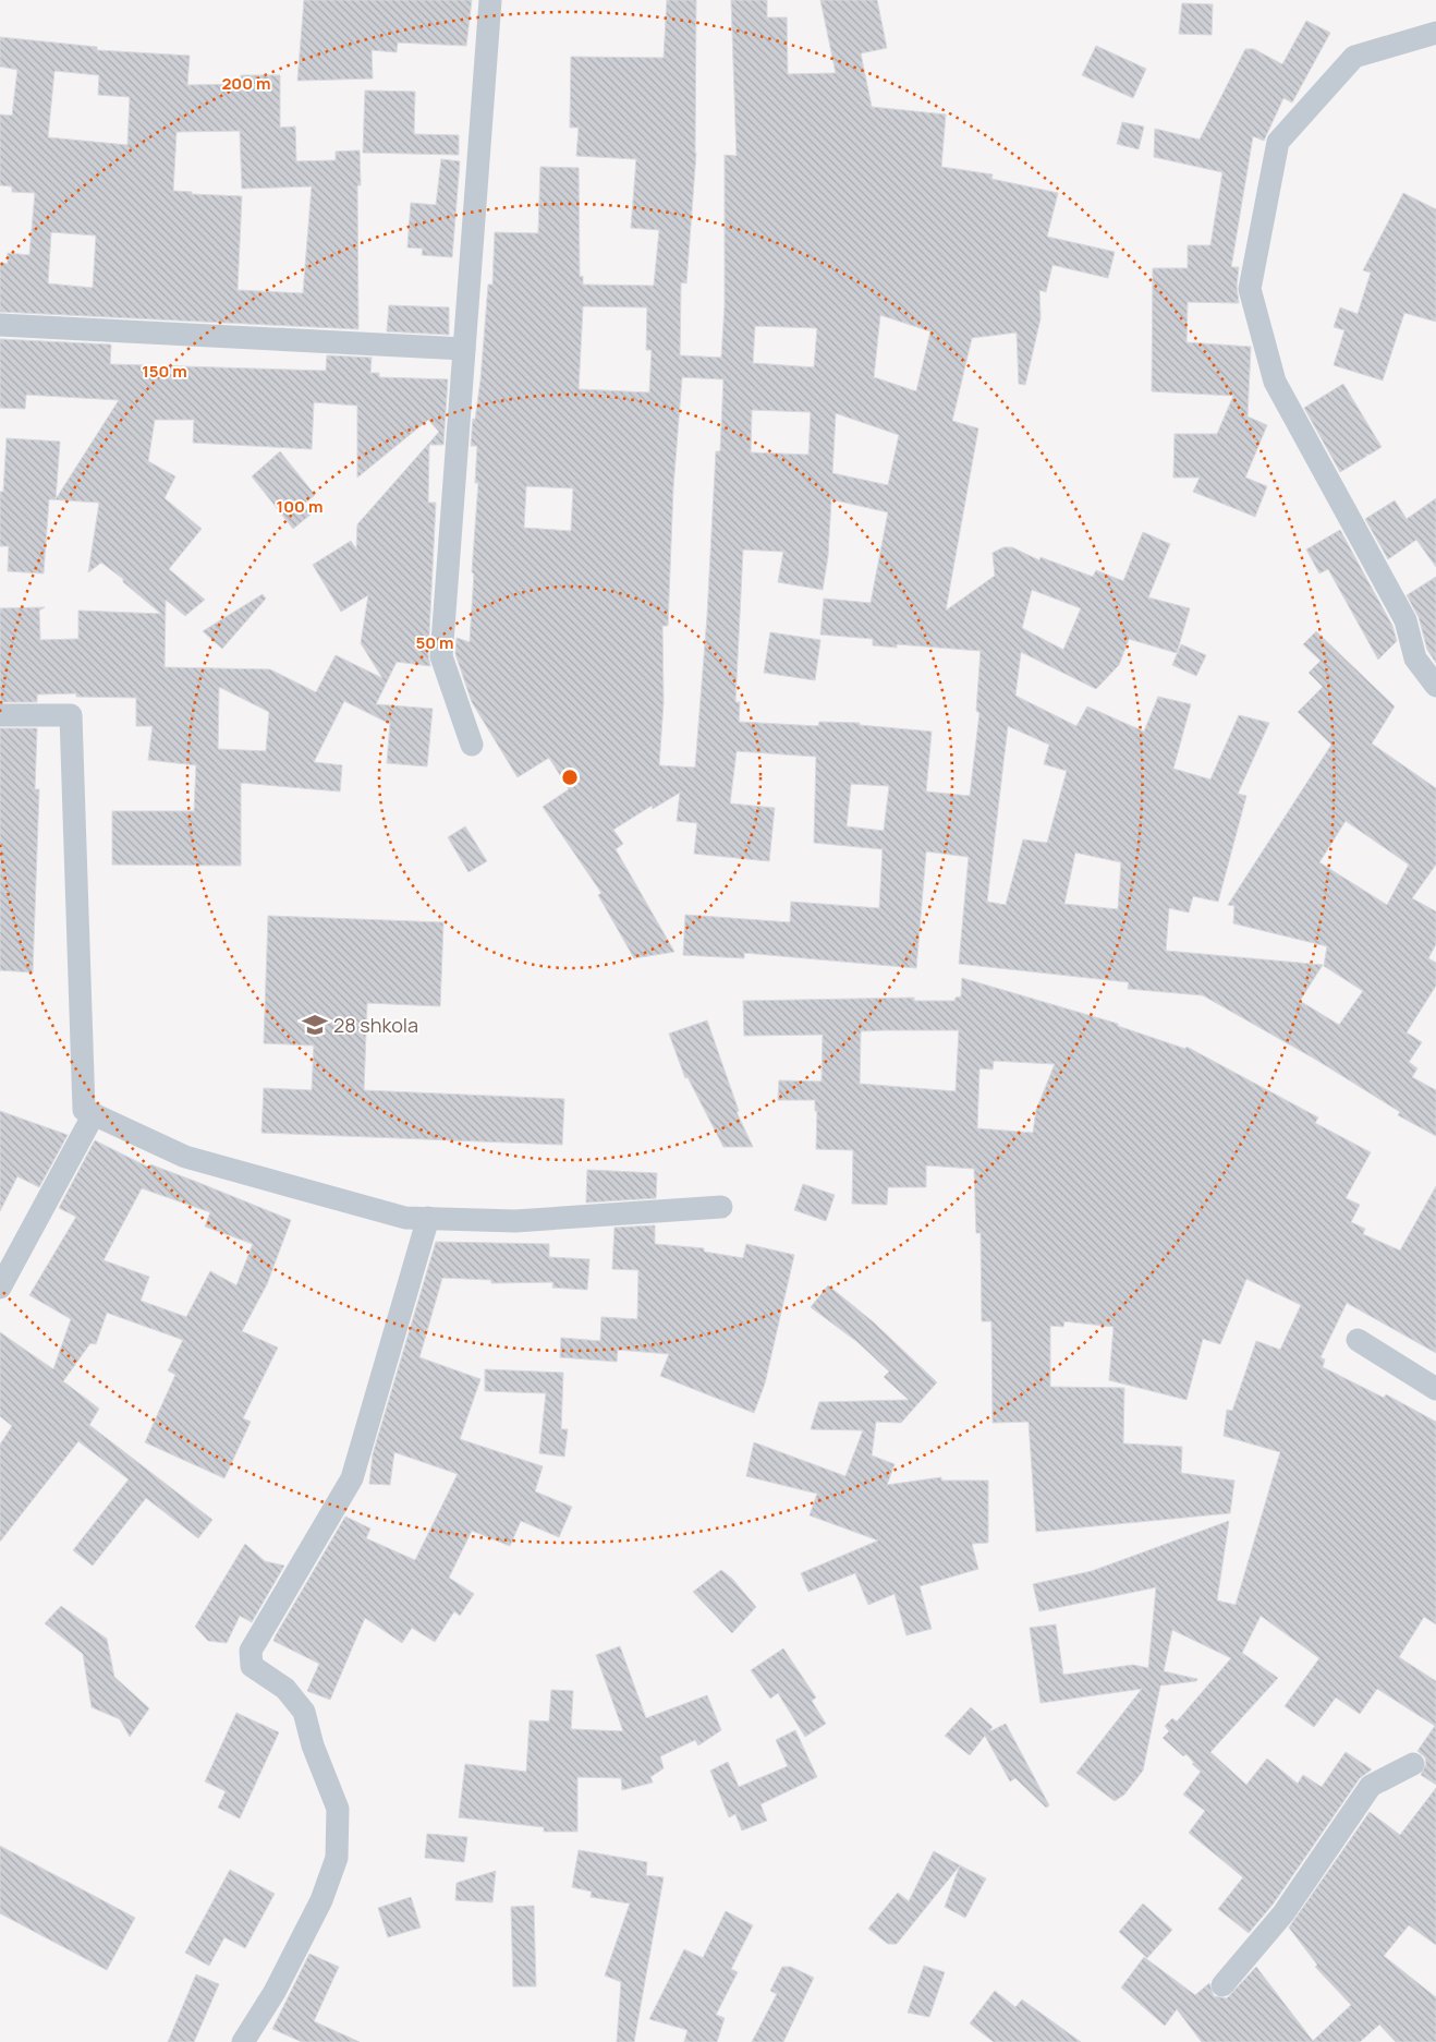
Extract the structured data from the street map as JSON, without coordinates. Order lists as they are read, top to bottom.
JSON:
{
  "places": {
    "school or university": ["28 shkola"]
  },
  "rings": [
    "200 m",
    "150 m",
    "100 m",
    "50 m"
  ]
}
